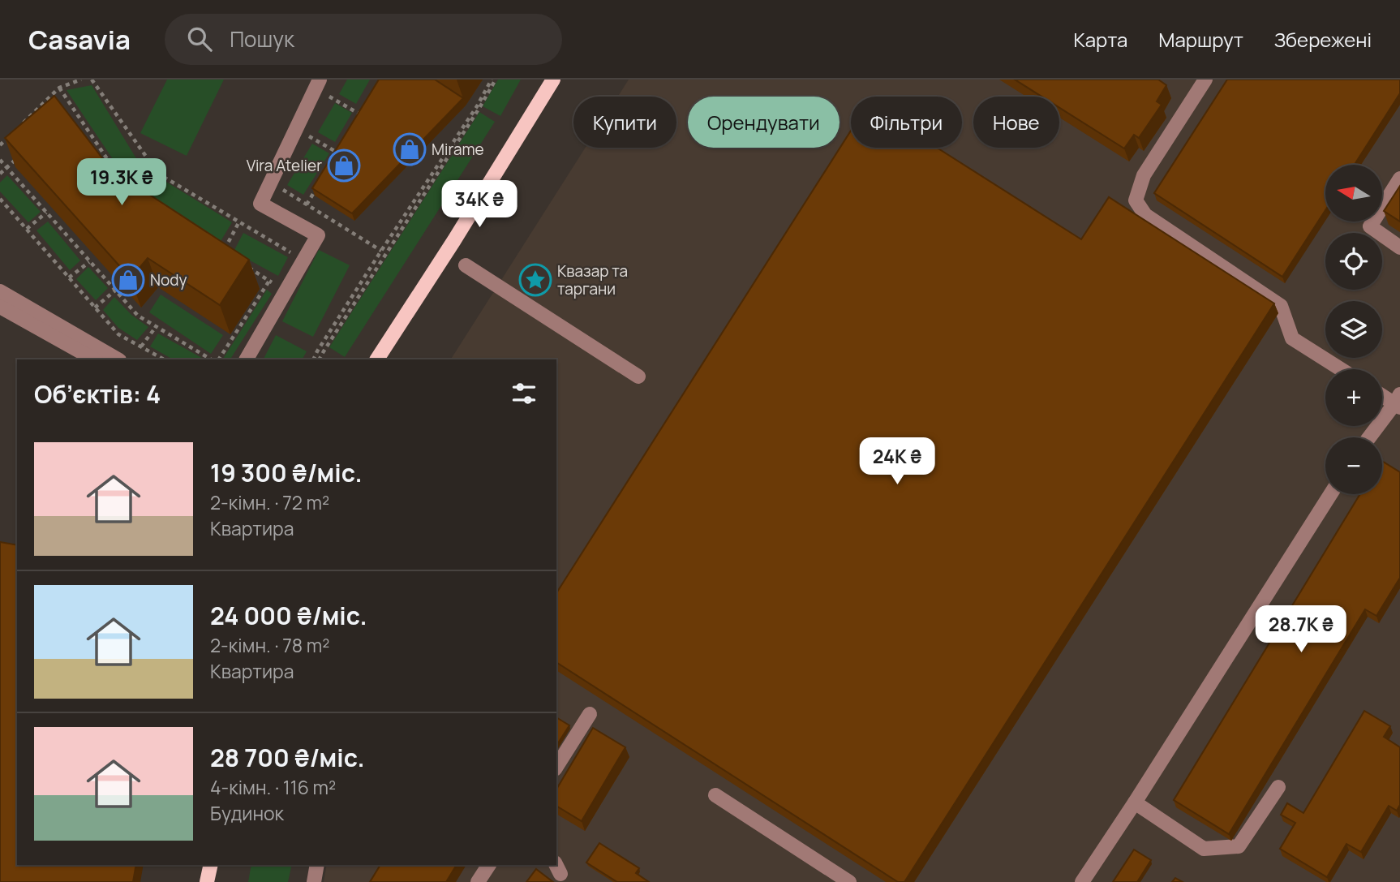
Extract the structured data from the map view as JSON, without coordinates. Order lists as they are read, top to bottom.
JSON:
{
  "places": {
    "shop": ["Mirame", "Vira Atelier", "Nody"],
    "place": ["Квазар та таргани"]
  },
  "north": "left",
  "page": {
    "header": "Casavia",
    "search": "Пошук",
    "nav": ["Карта", "Маршрут", "Збережені"],
    "chip": [
      "Купити",
      "Орендувати",
      "Фільтри",
      "Нове"
    ],
    "price": [
      "19.3K ₴",
      "34K ₴",
      "24K ₴",
      "28.7K ₴"
    ],
    "map_buttons": ["+", "−"],
    "heading": "Об’єктів: 4",
    "list": [
      {
        "name": "19 300 ₴/міс.",
        "note": "2-кімн. · 72 m² · Квартира"
      },
      {
        "name": "24 000 ₴/міс.",
        "note": "2-кімн. · 78 m² · Квартира"
      },
      {
        "name": "28 700 ₴/міс.",
        "note": "4-кімн. · 116 m² · Будинок"
      }
    ]
  }
}
